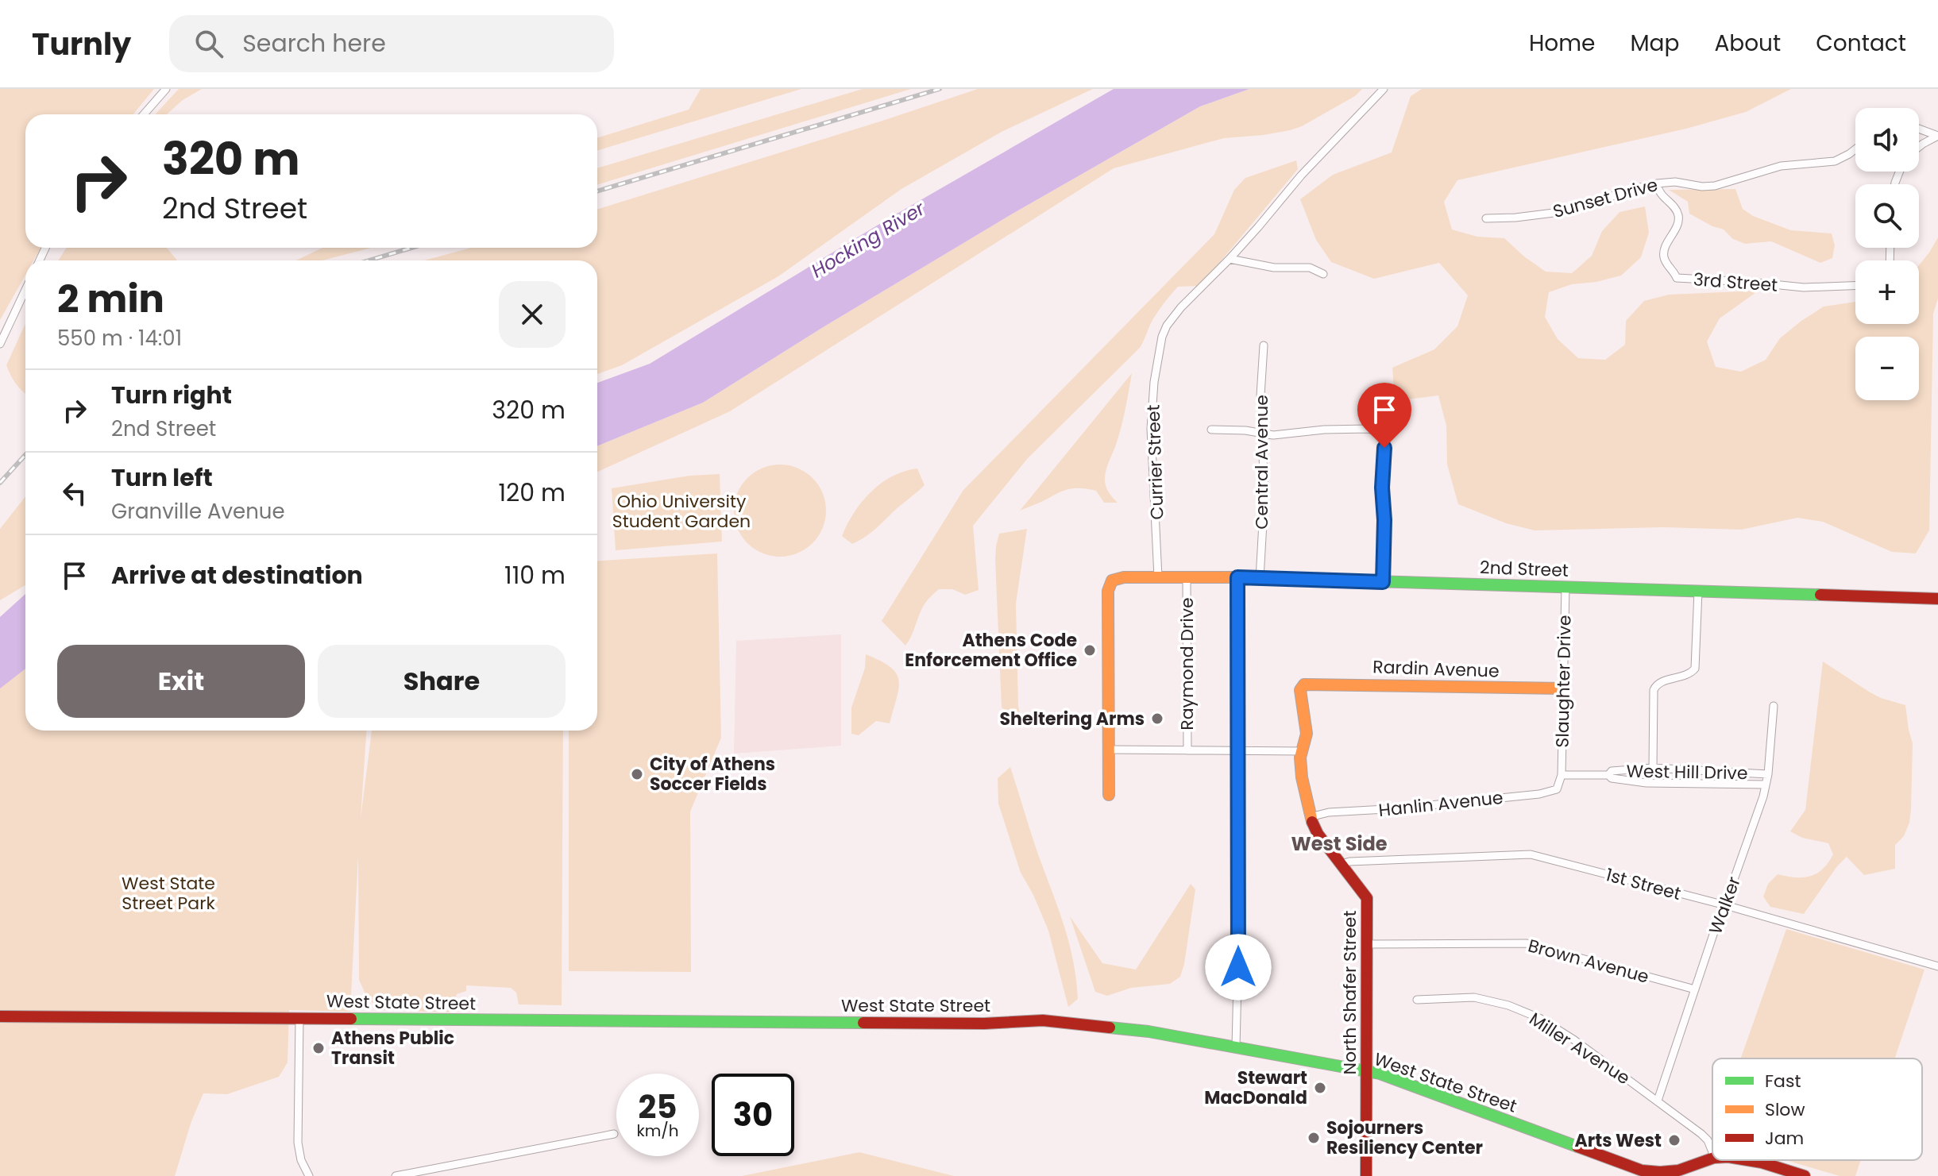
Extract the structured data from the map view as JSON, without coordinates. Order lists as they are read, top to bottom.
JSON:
{
  "streets": {
    "street": [
      "Sunset Drive",
      "3rd Street",
      "Currier Street",
      "Central Avenue",
      "2nd Street",
      "Raymond Drive",
      "Rardin Avenue",
      "Slaughter Drive",
      "West Hill Drive",
      "Hanlin Avenue",
      "1st Street",
      "Walker",
      "Brown Avenue",
      "North Shafer Street",
      "West State Street",
      "Miller Avenue"
    ]
  },
  "crossings": [
    ["Sunset Drive", "3rd Street"],
    ["Currier Street", "2nd Street"],
    ["Central Avenue", "2nd Street"],
    ["2nd Street", "Raymond Drive"],
    ["2nd Street", "Slaughter Drive"],
    ["Rardin Avenue", "Slaughter Drive"],
    ["Rardin Avenue", "North Shafer Street"],
    ["Slaughter Drive", "West Hill Drive"],
    ["Slaughter Drive", "Hanlin Avenue"],
    ["West Hill Drive", "Hanlin Avenue"],
    ["West Hill Drive", "Walker"],
    ["Hanlin Avenue", "North Shafer Street"],
    ["1st Street", "Walker"],
    ["1st Street", "North Shafer Street"],
    ["Walker", "Brown Avenue"],
    ["Walker", "Miller Avenue"],
    ["Brown Avenue", "North Shafer Street"],
    ["North Shafer Street", "West State Street"]
  ],
  "districts": ["West Side"],
  "water": ["Hocking River"],
  "parks": ["Ohio University Student Garden", "West State Street Park"],
  "places": [
    "Athens Code Enforcement Office",
    "Sheltering Arms",
    "City of Athens Soccer Fields",
    "Athens Public Transit",
    "Stewart MacDonald",
    "Sojourners Resiliency Center",
    "Arts West"
  ],
  "legend": ["Fast", "Slow", "Jam"],
  "page": {
    "header": "Turnly",
    "search": "Search here",
    "nav": [
      "Home",
      "Map",
      "About",
      "Contact"
    ],
    "map_buttons": ["+", "−"],
    "turn": ["320 m", "2nd Street"],
    "heading": ["2 min", "550 m · 14:01"],
    "list": [
      {
        "name": "Turn right",
        "note": "2nd Street",
        "value": "320 m"
      },
      {
        "name": "Turn left",
        "note": "Granville Avenue",
        "value": "120 m"
      },
      {
        "name": "Arrive at destination",
        "value": "110 m"
      }
    ],
    "buttons": ["Exit", "Share"],
    "speed": "25 km/h",
    "limit": "30"
  }
}
